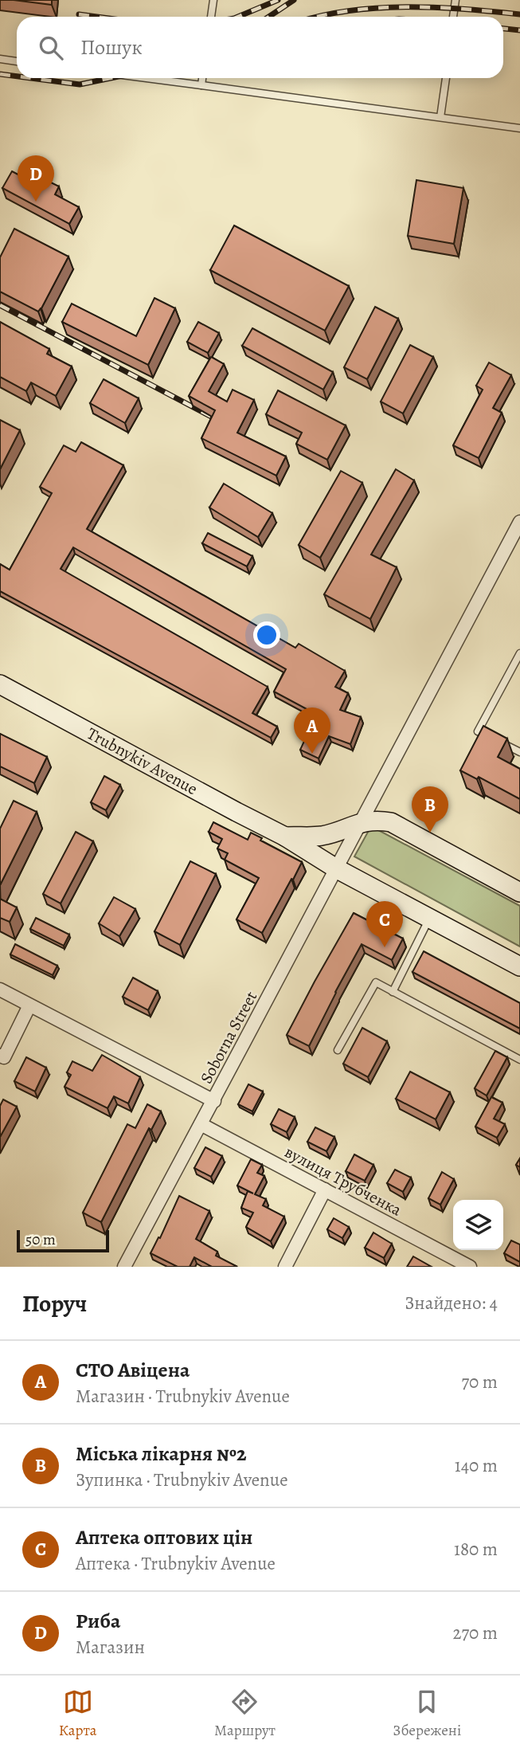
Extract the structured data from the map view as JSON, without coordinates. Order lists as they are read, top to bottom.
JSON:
{
  "streets": {
    "main road": ["Trubnykiv Avenue"],
    "street": ["Soborna Street", "вулиця Трубченка"]
  },
  "crossings": [
    ["Trubnykiv Avenue", "Soborna Street"],
    ["Soborna Street", "вулиця Трубченка"]
  ],
  "scale_bar": "50 m",
  "page": {
    "search": "Пошук",
    "pins": [
      "D",
      "A",
      "B",
      "C"
    ],
    "scale": "50 m",
    "heading": ["Поруч", "Знайдено: 4"],
    "list": [
      {
        "mark": "A",
        "name": "СТО Авіцена",
        "note": "Магазин · Trubnykiv Avenue",
        "value": "70 m"
      },
      {
        "mark": "B",
        "name": "Міська лікарня №2",
        "note": "Зупинка · Trubnykiv Avenue",
        "value": "140 m"
      },
      {
        "mark": "C",
        "name": "Аптека оптових цін",
        "note": "Аптека · Trubnykiv Avenue",
        "value": "180 m"
      },
      {
        "mark": "D",
        "name": "Риба",
        "note": "Магазин",
        "value": "270 m"
      }
    ],
    "nav": ["Карта", "Маршрут", "Збережені"]
  }
}
